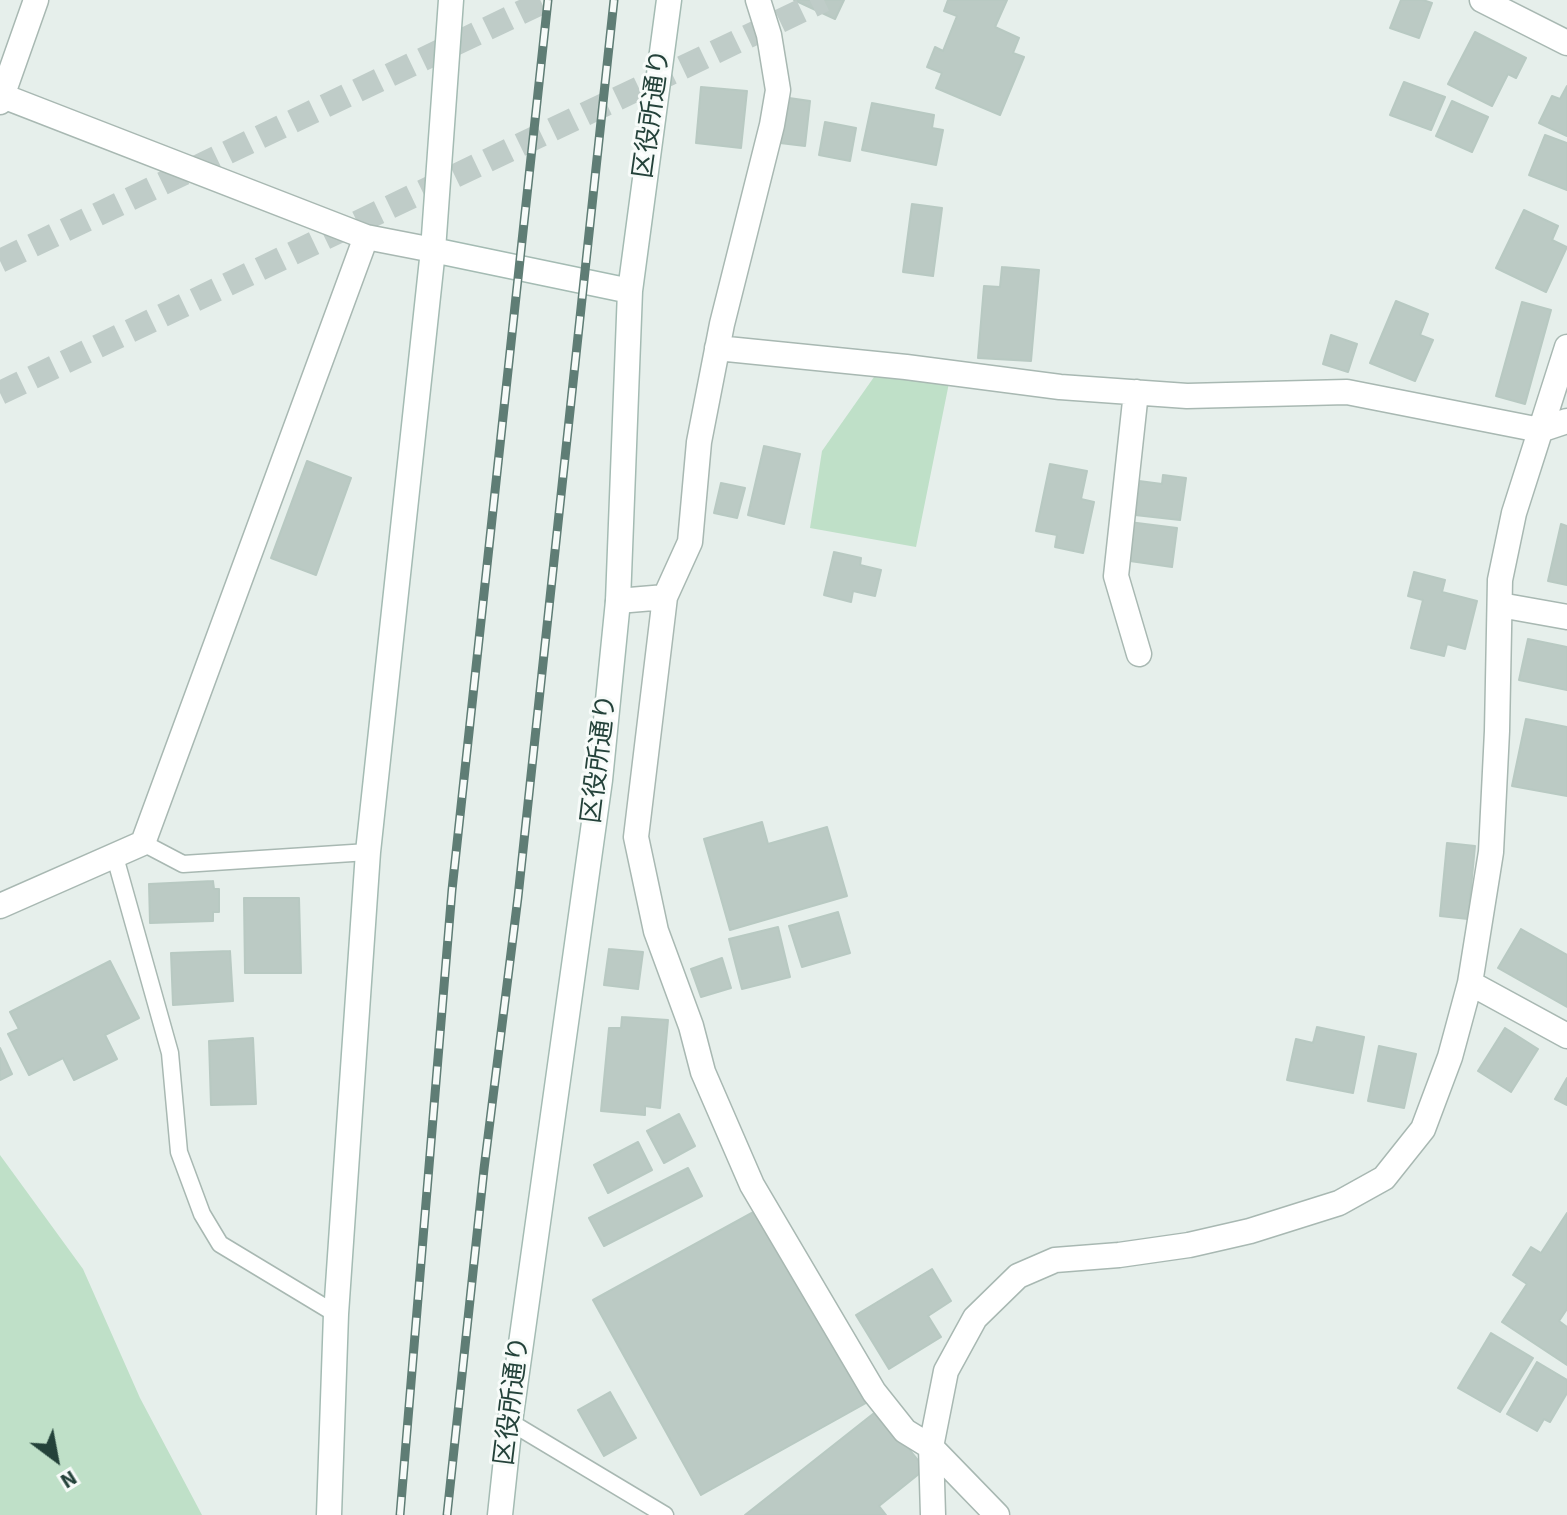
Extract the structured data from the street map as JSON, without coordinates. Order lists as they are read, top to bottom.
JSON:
{
  "streets": {
    "street": ["区役所通り"]
  },
  "north": "bottom right"
}
